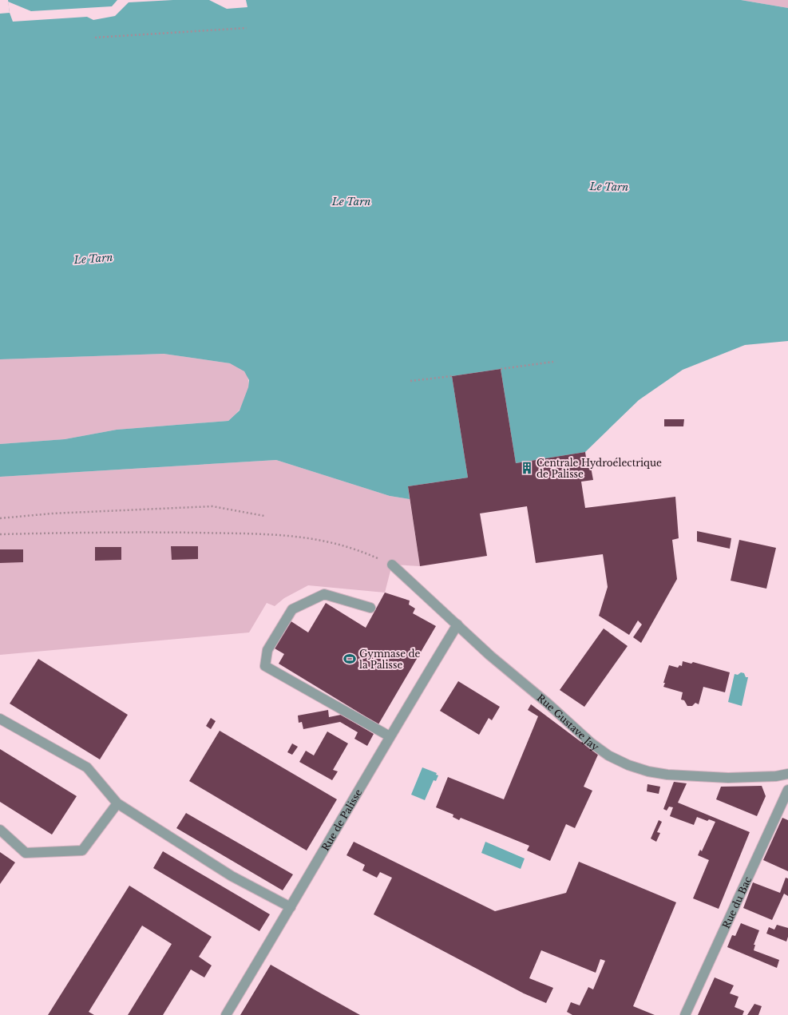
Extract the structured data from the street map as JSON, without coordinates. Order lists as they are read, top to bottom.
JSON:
{
  "streets": {
    "street": ["Rue Gustave Jay", "Rue de Palisse", "Rue du Bac"]
  },
  "crossings": [
    ["Rue Gustave Jay", "Rue de Palisse"]
  ],
  "water": ["Le Tarn"],
  "places": {
    "building": ["Centrale Hydroélectrique de Palisse"],
    "sports": ["Gymnase de la Palisse"]
  }
}
